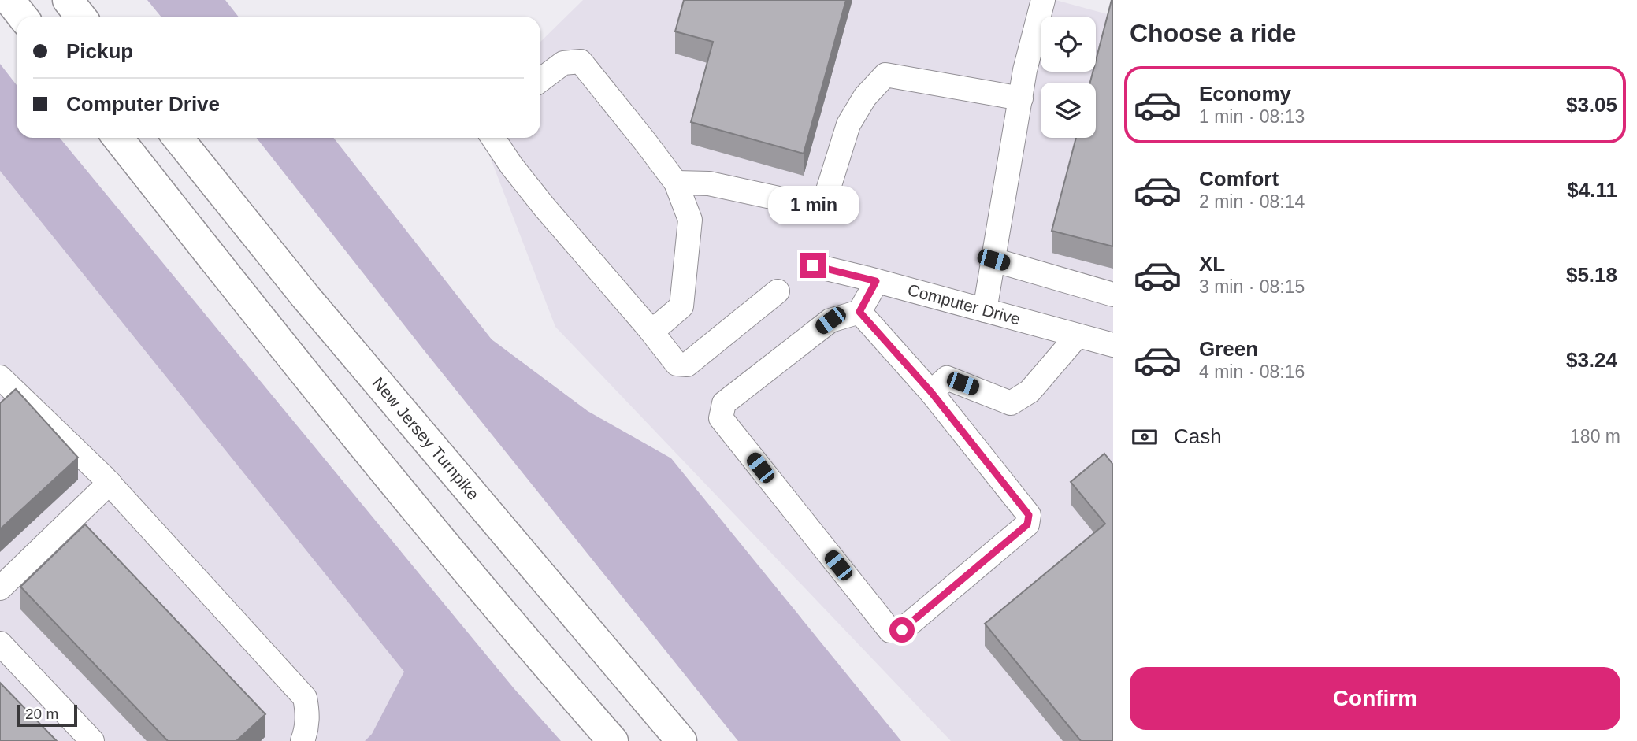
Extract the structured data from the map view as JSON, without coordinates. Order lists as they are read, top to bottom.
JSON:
{
  "streets": {
    "highway": ["New Jersey Turnpike"],
    "street": ["Computer Drive"]
  },
  "scale_bar": "20 m",
  "page": {
    "heading": "Choose a ride",
    "banner": ["Pickup", "Computer Drive"],
    "list": [
      {
        "name": "Economy",
        "note": "1 min · 08:13",
        "value": "$3.05"
      },
      {
        "name": "Comfort",
        "note": "2 min · 08:14",
        "value": "$4.11"
      },
      {
        "name": "XL",
        "note": "3 min · 08:15",
        "value": "$5.18"
      },
      {
        "name": "Green",
        "note": "4 min · 08:16",
        "value": "$3.24"
      }
    ],
    "bubble": "1 min",
    "pay": ["Cash", "180 m"],
    "buttons": "Confirm",
    "scale": "20 m"
  }
}
